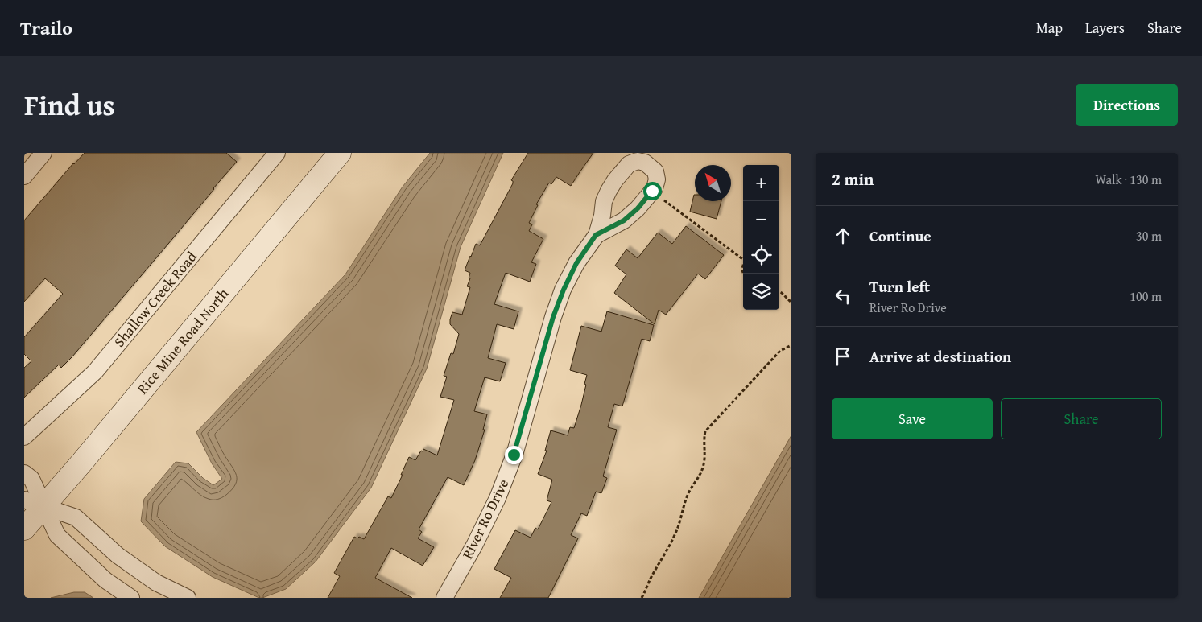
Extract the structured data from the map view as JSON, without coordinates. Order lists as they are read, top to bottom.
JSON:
{
  "streets": {
    "main road": ["Rice Mine Road North"],
    "street": ["Shallow Creek Road", "River Ro Drive"]
  },
  "north": "top left",
  "page": {
    "header": "Trailo",
    "nav": ["Map", "Layers", "Share"],
    "title": "Find us",
    "buttons": [
      "Directions",
      ["Save", "Share"]
    ],
    "heading": ["2 min", "Walk · 130 m"],
    "map_buttons": ["+", "−"],
    "list": [
      ["Continue", "30 m"],
      ["Turn left", "River Ro Drive", "100 m"],
      "Arrive at destination"
    ]
  }
}
